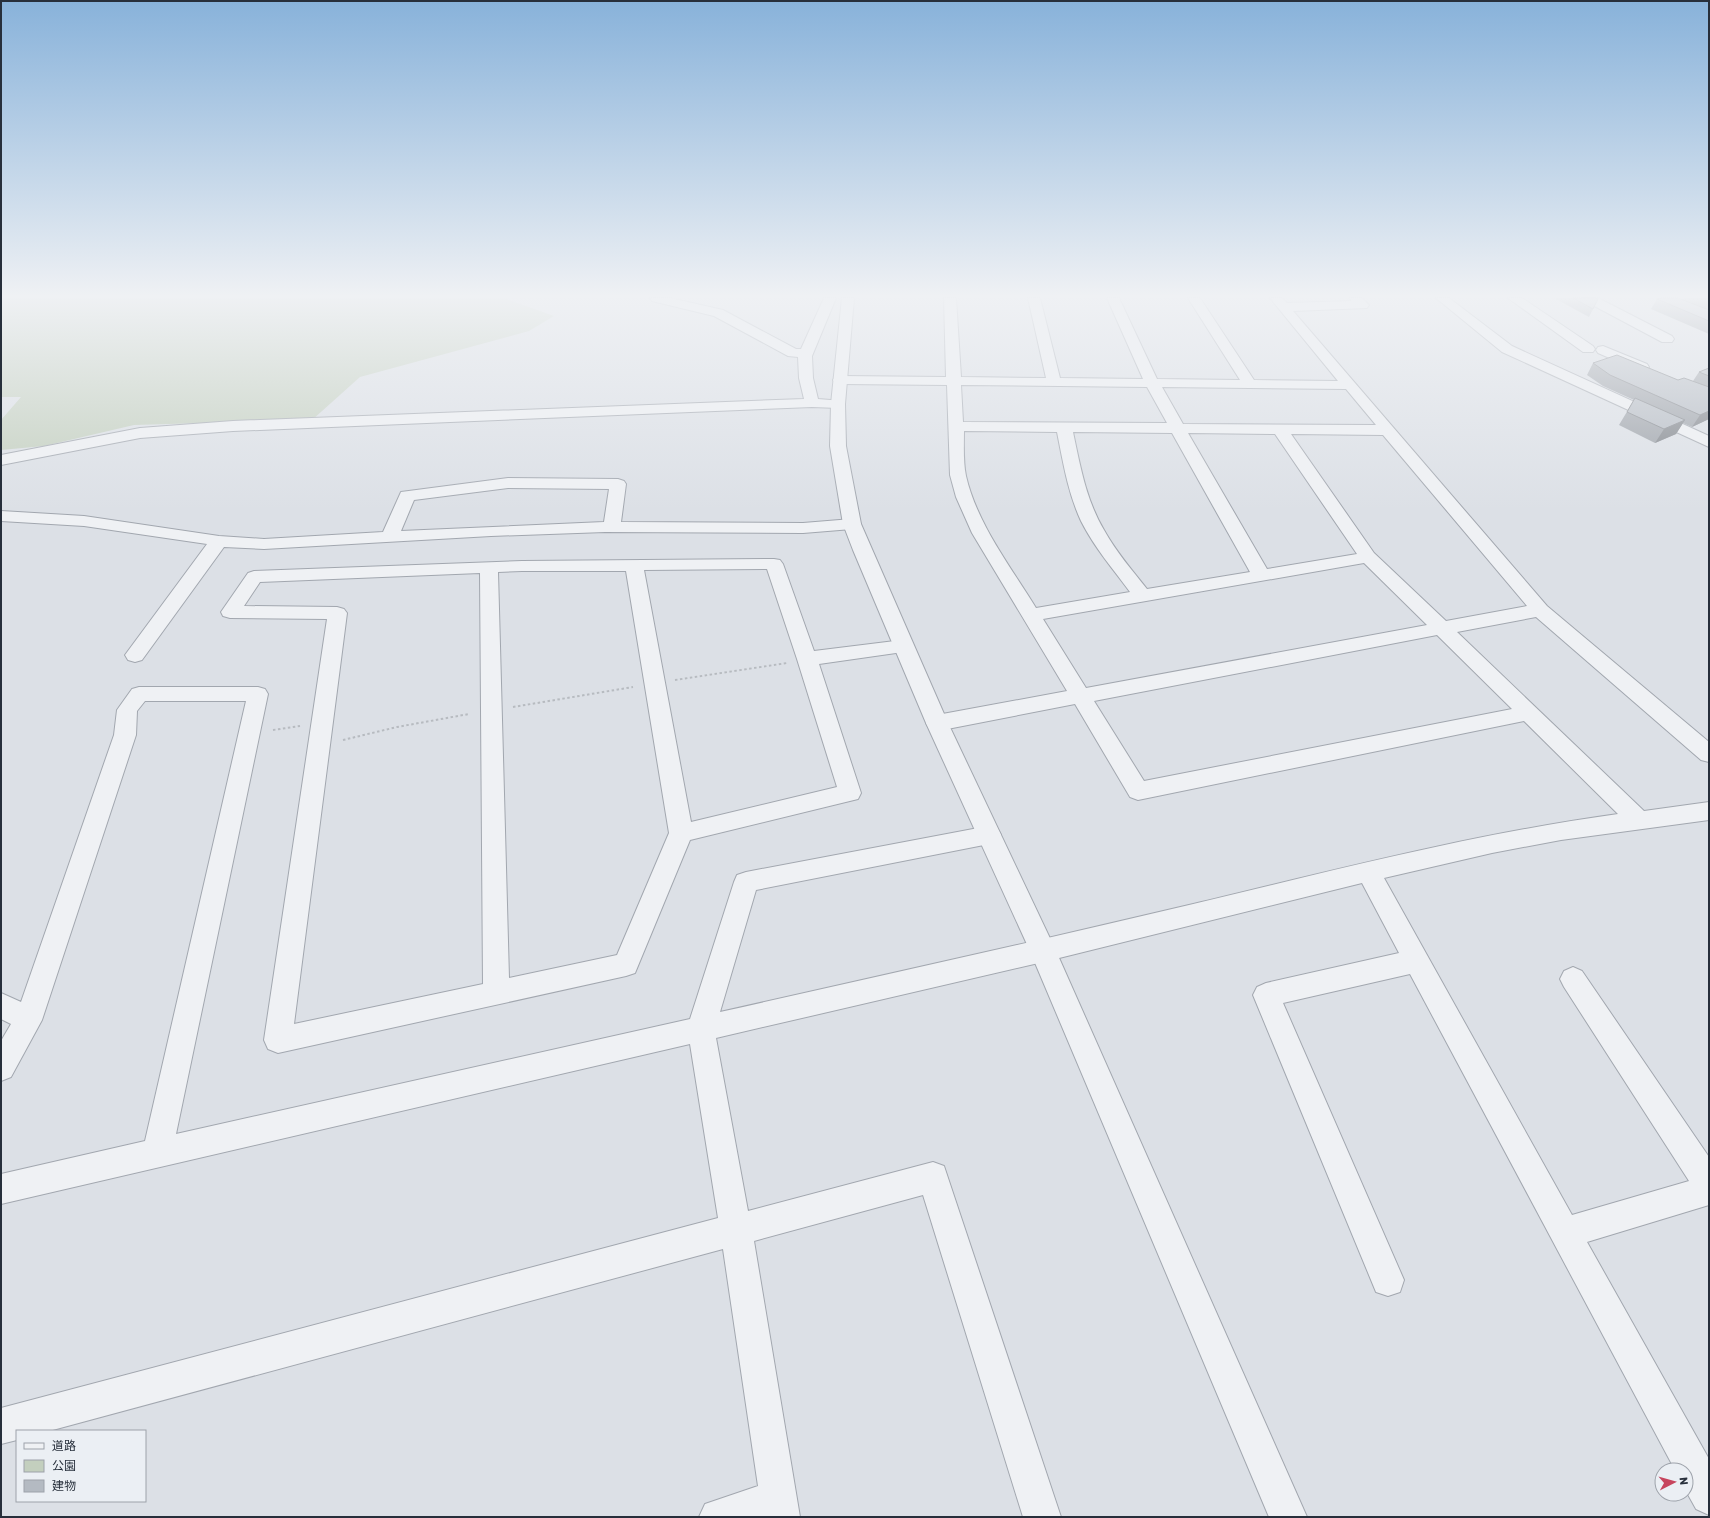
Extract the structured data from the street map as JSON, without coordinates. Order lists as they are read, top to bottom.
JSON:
{
  "legend": ["道路", "公園", "建物"],
  "north": "right"
}
